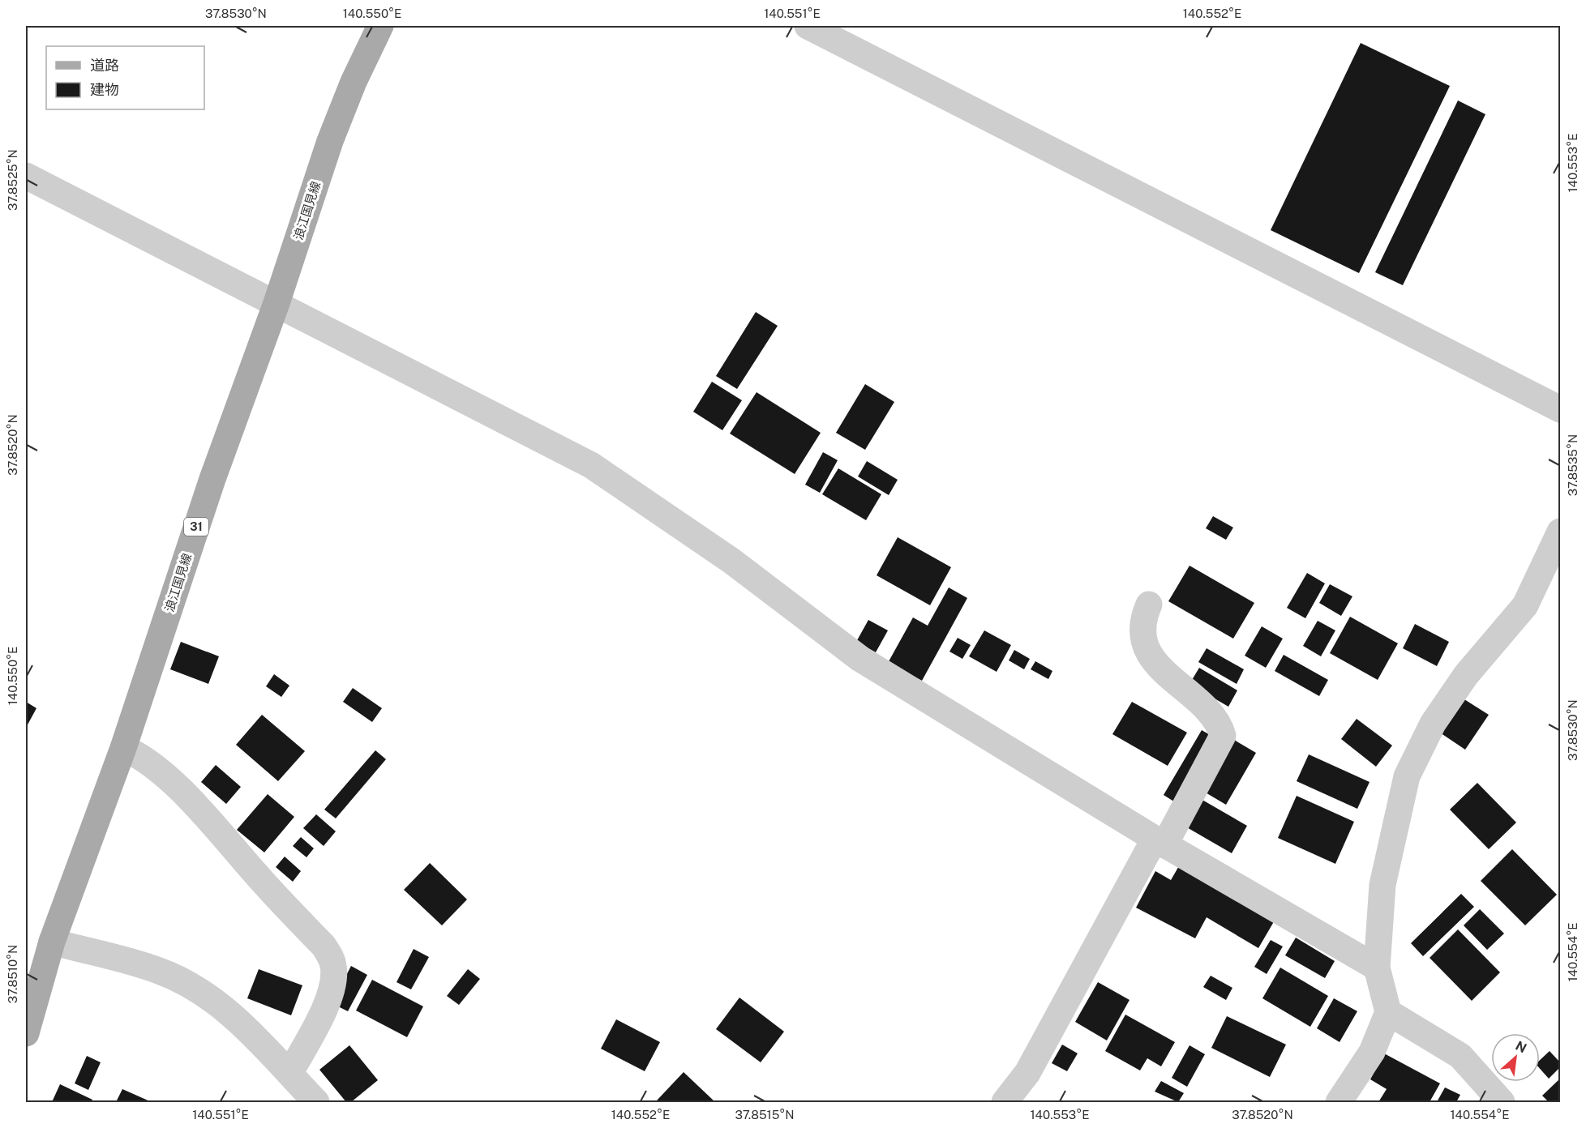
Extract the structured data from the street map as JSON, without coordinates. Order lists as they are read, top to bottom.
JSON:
{
  "streets": {
    "main road": ["浪江国見線", "31"]
  },
  "legend": ["道路", "建物"],
  "north": "top right",
  "coordinates": [
    "37.8530°N",
    "140.550°E",
    "140.551°E",
    "140.552°E",
    "140.553°E",
    "37.8525°N",
    "37.8520°N",
    "37.8535°N",
    "140.554°E",
    "37.8510°N",
    "37.8515°N"
  ]
}
